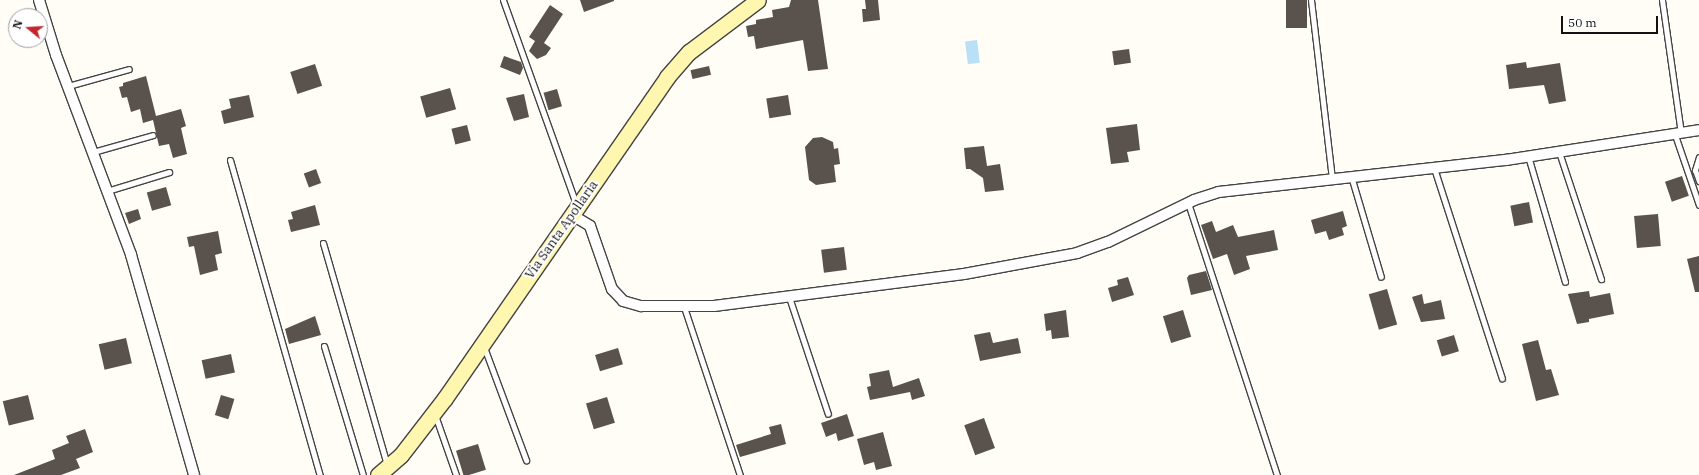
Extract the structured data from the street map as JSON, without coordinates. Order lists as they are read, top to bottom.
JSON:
{
  "streets": {
    "street": ["Via Santa Apollaria"]
  },
  "scale_bar": "50 m",
  "north": "left"
}
